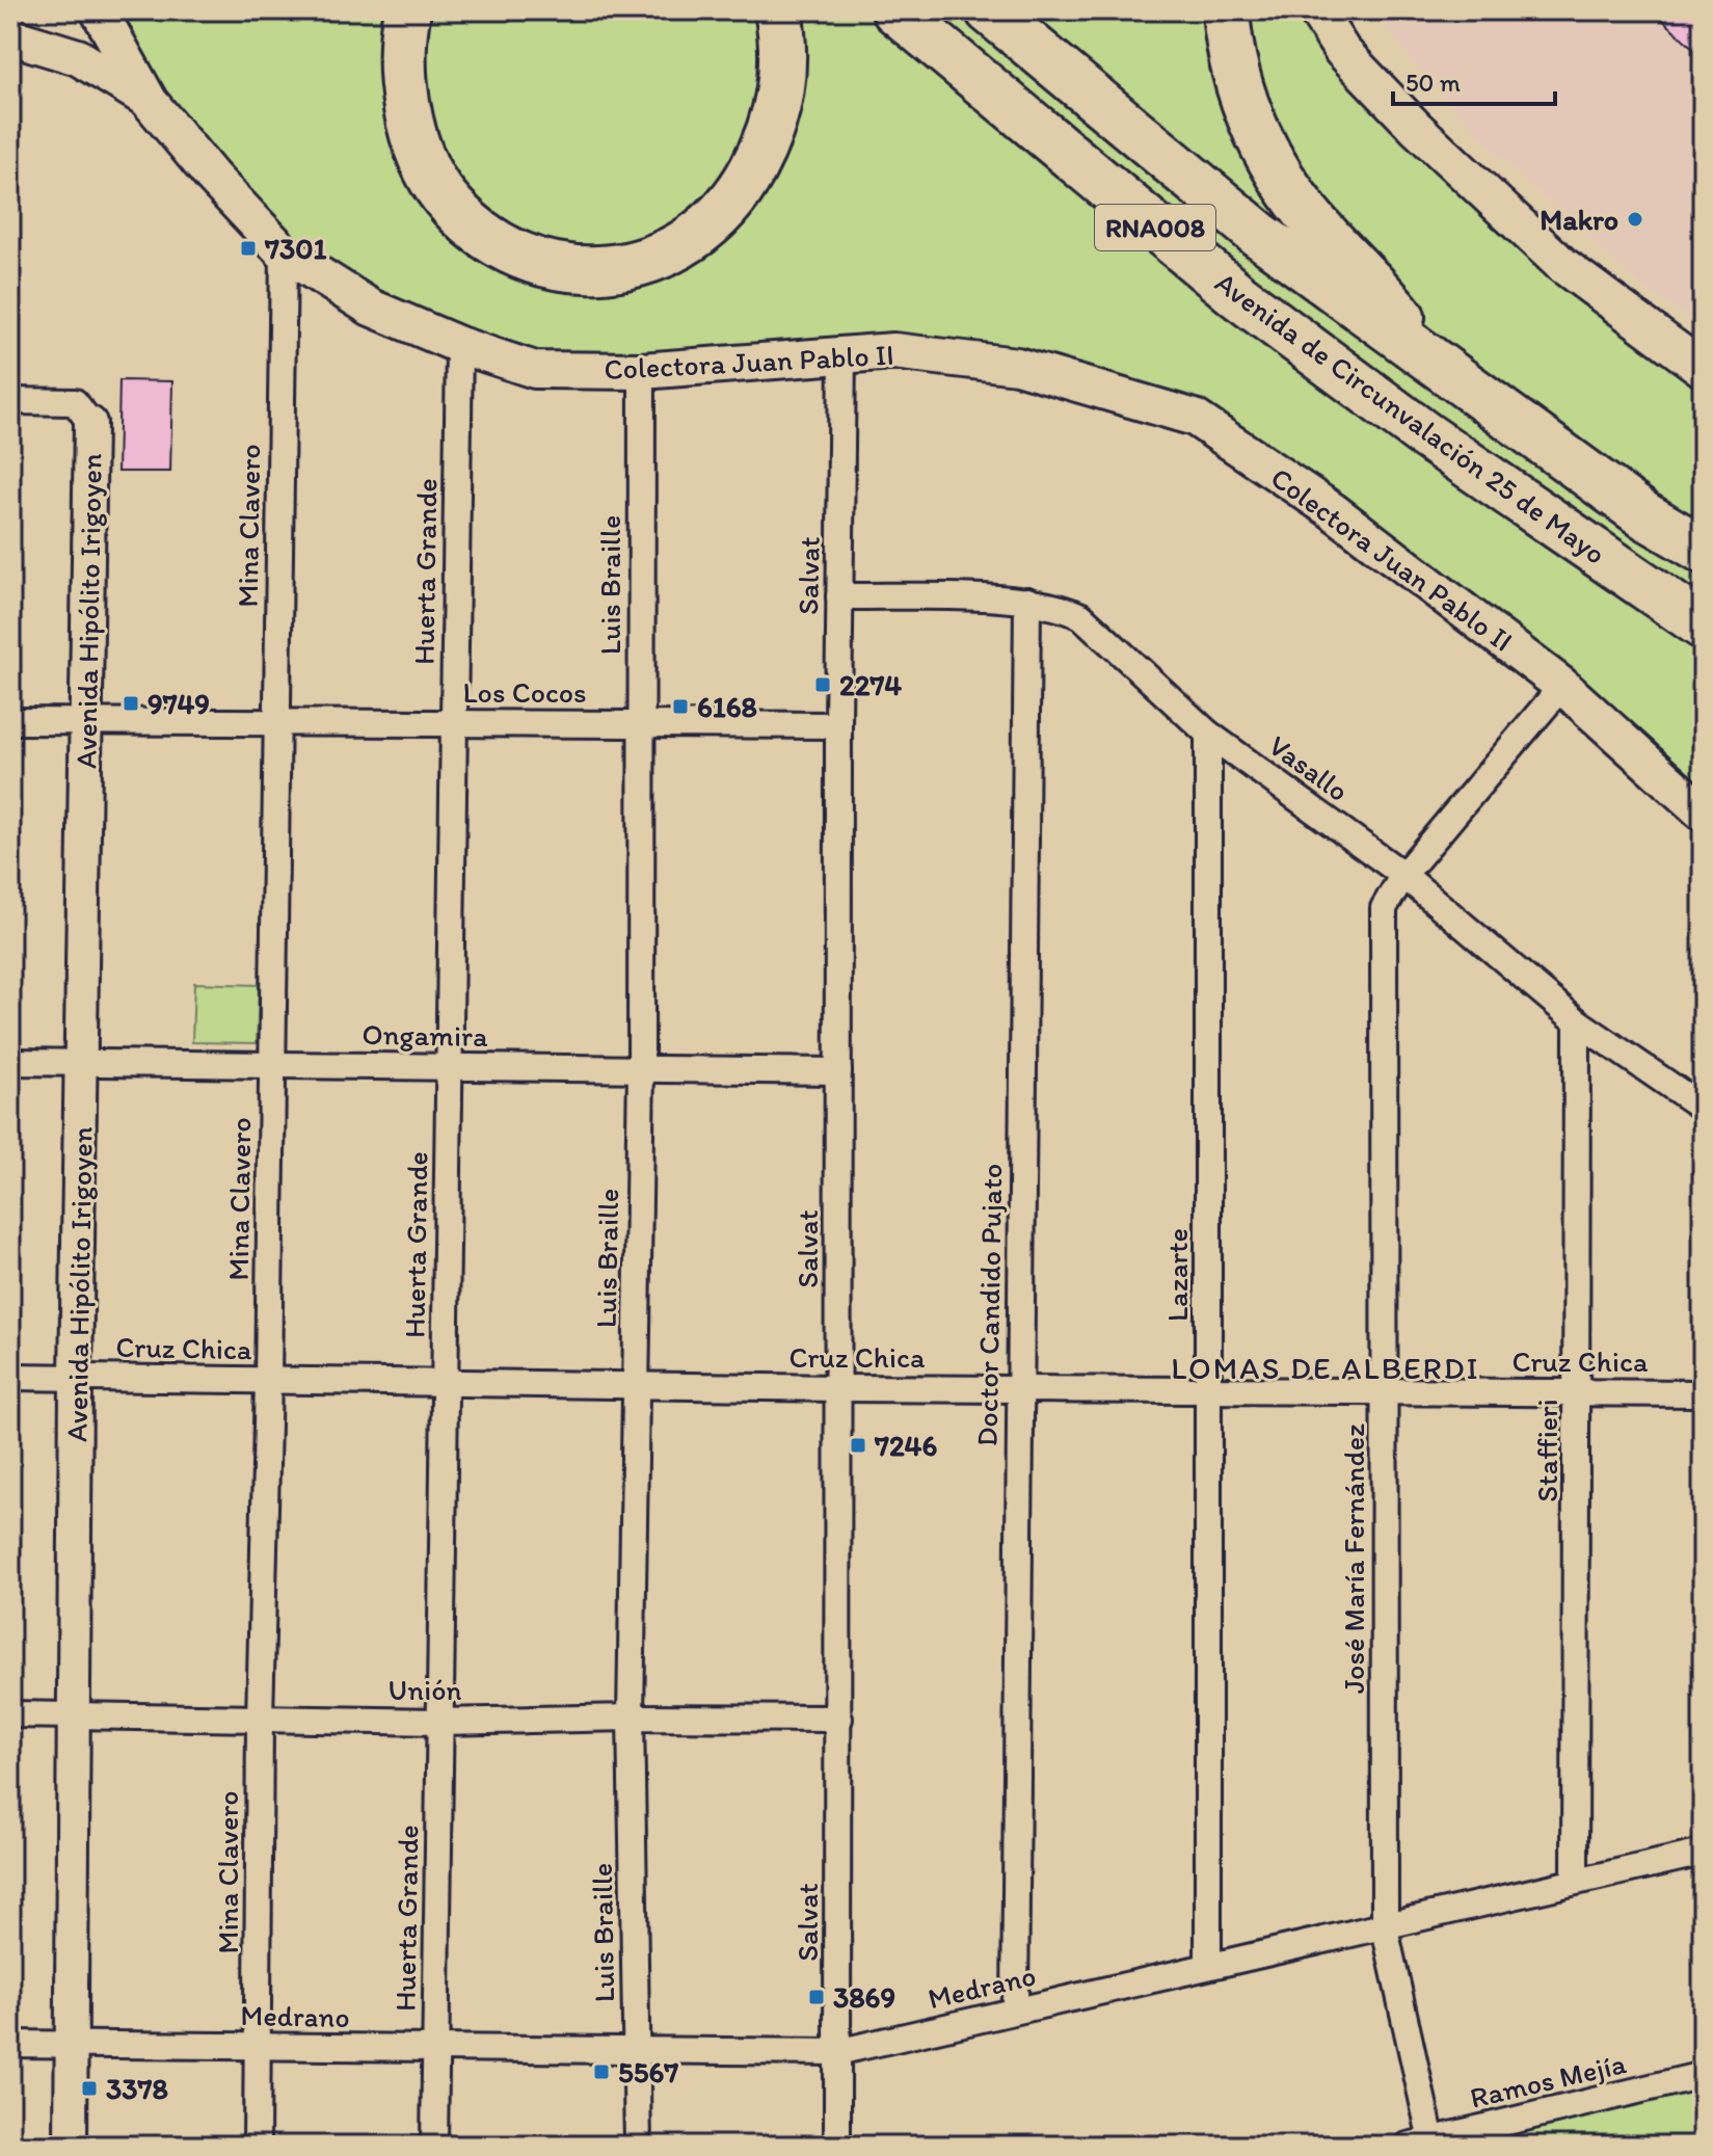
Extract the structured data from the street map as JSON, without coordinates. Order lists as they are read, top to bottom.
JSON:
{
  "streets": {
    "highway": ["RNA008", "Avenida de Circunvalación 25 de Mayo"],
    "main road": ["Colectora Juan Pablo II"],
    "street": [
      "Mina Clavero",
      "Huerta Grande",
      "Salvat",
      "Luis Braille",
      "Avenida Hipólito Irigoyen",
      "Los Cocos",
      "Vasallo",
      "Ongamira",
      "Lazarte",
      "Doctor Candido Pujato",
      "Cruz Chica",
      "Staffieri",
      "José María Fernández",
      "Unión",
      "Medrano",
      "Ramos Mejía"
    ]
  },
  "crossings": [
    ["Colectora Juan Pablo II", "Mina Clavero"],
    ["Colectora Juan Pablo II", "Huerta Grande"],
    ["Colectora Juan Pablo II", "Salvat"],
    ["Colectora Juan Pablo II", "Luis Braille"],
    ["Colectora Juan Pablo II", "José María Fernández"],
    ["Mina Clavero", "Los Cocos"],
    ["Mina Clavero", "Ongamira"],
    ["Mina Clavero", "Cruz Chica"],
    ["Mina Clavero", "Unión"],
    ["Mina Clavero", "Medrano"],
    ["Huerta Grande", "Los Cocos"],
    ["Huerta Grande", "Ongamira"],
    ["Huerta Grande", "Cruz Chica"],
    ["Huerta Grande", "Unión"],
    ["Huerta Grande", "Medrano"],
    ["Salvat", "Los Cocos"],
    ["Salvat", "Vasallo"],
    ["Salvat", "Ongamira"],
    ["Salvat", "Cruz Chica"],
    ["Salvat", "Unión"],
    ["Salvat", "Medrano"],
    ["Luis Braille", "Los Cocos"],
    ["Luis Braille", "Ongamira"],
    ["Luis Braille", "Cruz Chica"],
    ["Luis Braille", "Unión"],
    ["Luis Braille", "Medrano"],
    ["Avenida Hipólito Irigoyen", "Los Cocos"],
    ["Avenida Hipólito Irigoyen", "Ongamira"],
    ["Avenida Hipólito Irigoyen", "Cruz Chica"],
    ["Avenida Hipólito Irigoyen", "Unión"],
    ["Avenida Hipólito Irigoyen", "Medrano"],
    ["Vasallo", "Lazarte"],
    ["Vasallo", "Doctor Candido Pujato"],
    ["Vasallo", "Staffieri"],
    ["Vasallo", "José María Fernández"],
    ["Lazarte", "Cruz Chica"],
    ["Lazarte", "Medrano"],
    ["Doctor Candido Pujato", "Cruz Chica"],
    ["Doctor Candido Pujato", "Medrano"],
    ["Cruz Chica", "Staffieri"],
    ["Cruz Chica", "José María Fernández"],
    ["Staffieri", "Medrano"],
    ["José María Fernández", "Medrano"],
    ["José María Fernández", "Ramos Mejía"]
  ],
  "districts": ["LOMAS DE ALBERDI"],
  "places": {
    "other": ["Makro"],
    "transit": [
      "7301",
      "2274",
      "9749",
      "6168",
      "7246",
      "3869",
      "5567",
      "3378"
    ]
  },
  "scale_bar": "50 m"
}
